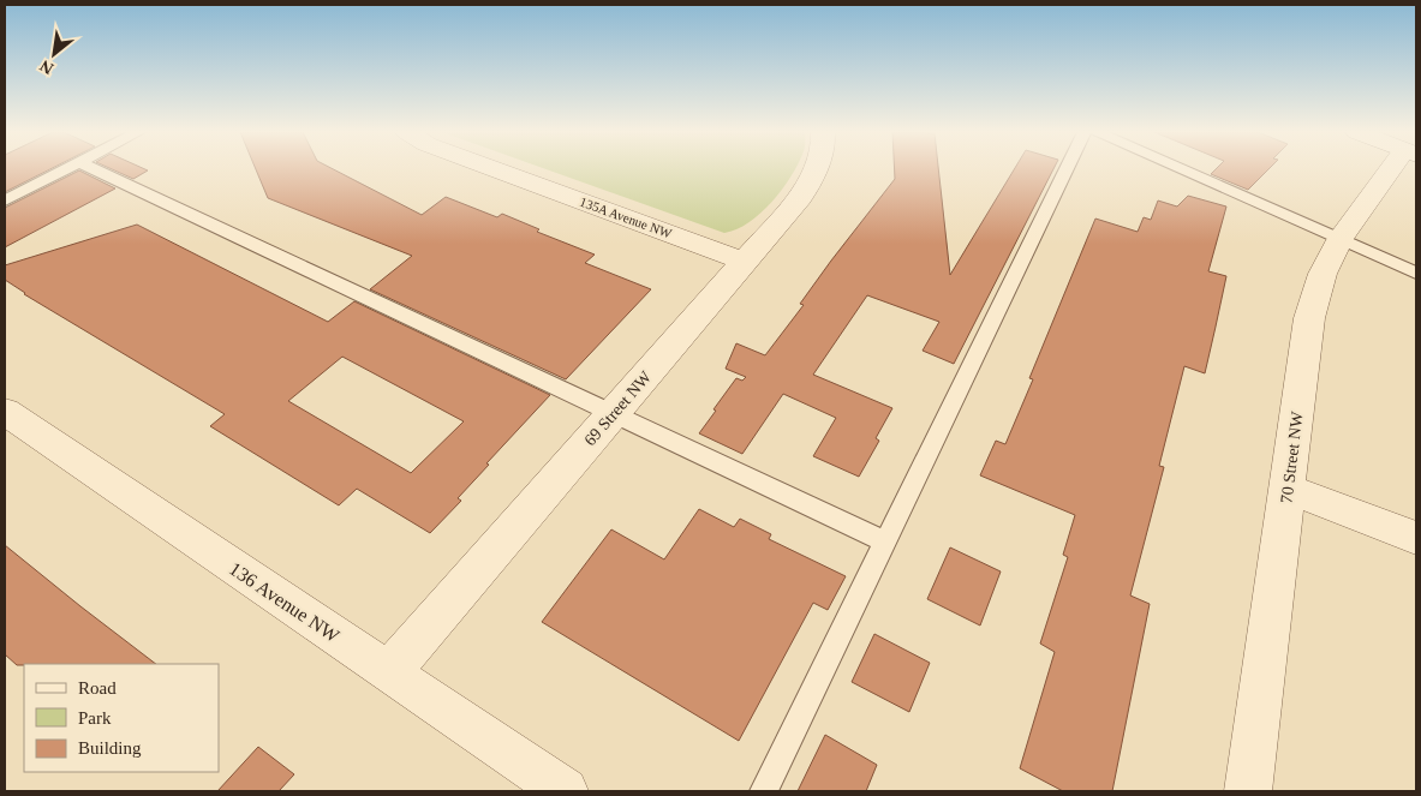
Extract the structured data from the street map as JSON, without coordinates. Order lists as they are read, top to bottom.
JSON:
{
  "streets": {
    "street": [
      "135A Avenue NW",
      "69 Street NW",
      "70 Street NW",
      "136 Avenue NW"
    ]
  },
  "crossings": [
    ["135A Avenue NW", "69 Street NW"],
    ["69 Street NW", "136 Avenue NW"]
  ],
  "legend": ["Road", "Park", "Building"],
  "north": "bottom left"
}
